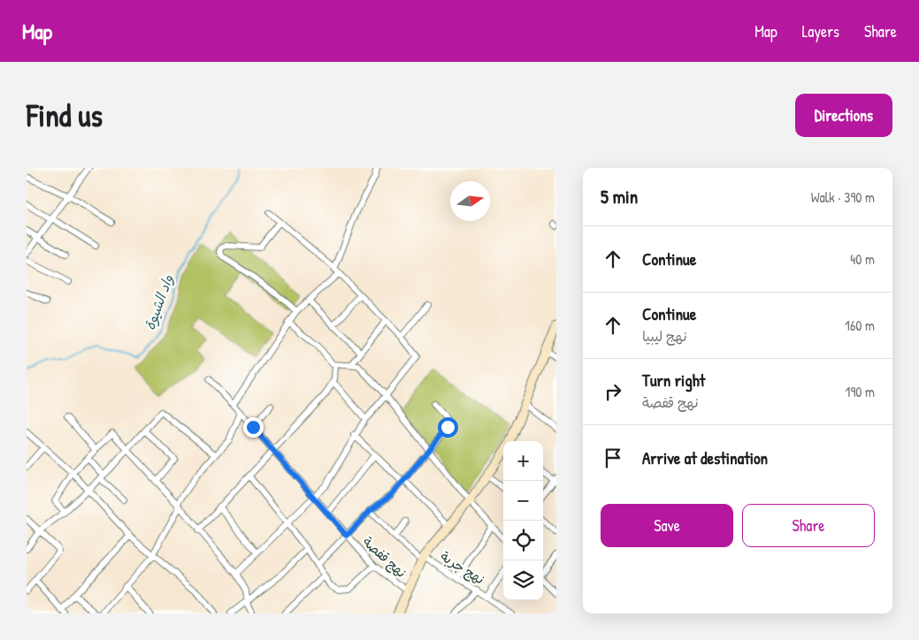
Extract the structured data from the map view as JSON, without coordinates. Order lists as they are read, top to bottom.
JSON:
{
  "streets": {
    "street": ["نهج قفصة", "نهج جربة"]
  },
  "water": ["واد الشيوة"],
  "north": "right",
  "page": {
    "header": "Map",
    "nav": ["Map", "Layers", "Share"],
    "buttons": [
      "Directions",
      ["Save", "Share"]
    ],
    "title": "Find us",
    "heading": ["5 min", "Walk · 390 m"],
    "list": [
      ["Continue", "40 m"],
      ["Continue", "نهج ليبيا", "160 m"],
      ["Turn right", "نهج قفصة", "190 m"],
      "Arrive at destination"
    ],
    "map_buttons": ["+", "−"]
  }
}
